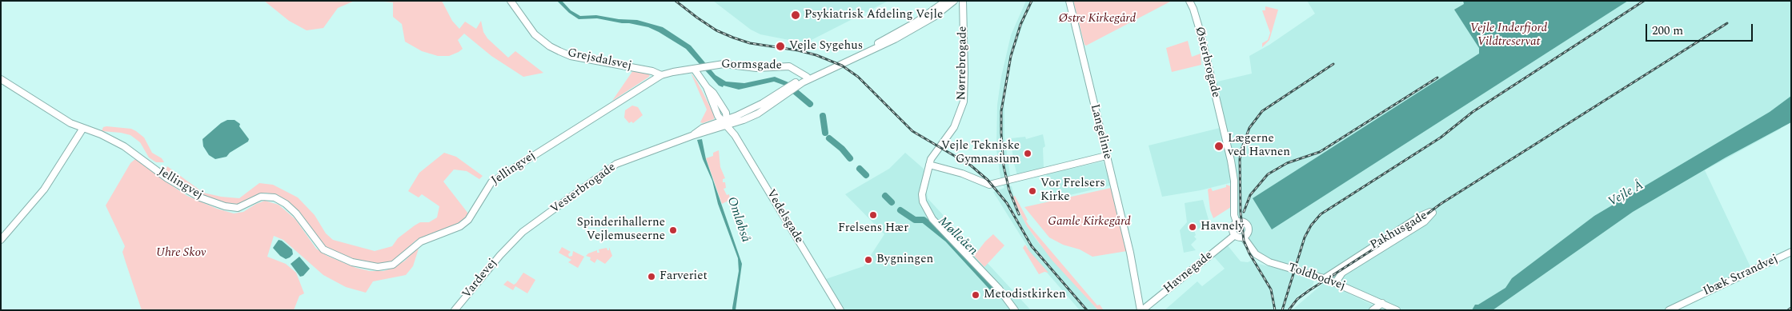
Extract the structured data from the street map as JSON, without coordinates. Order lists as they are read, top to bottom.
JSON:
{
  "streets": {
    "main road": [
      "Grejsdalsvej",
      "Østerbrogade",
      "Nørrebrogade",
      "Gormsgade",
      "Langelinie",
      "Jellingvej",
      "Vesterbrogade",
      "Vedelsgade",
      "Pakhusgade",
      "Havnegade",
      "Ibæk Strandvej",
      "Toldbodvej",
      "Vardevej"
    ]
  },
  "crossings": [
    ["Grejsdalsvej", "Jellingvej"],
    ["Østerbrogade", "Havnegade"],
    ["Østerbrogade", "Toldbodvej"],
    ["Gormsgade", "Jellingvej"],
    ["Gormsgade", "Vesterbrogade"],
    ["Gormsgade", "Vedelsgade"],
    ["Langelinie", "Havnegade"],
    ["Jellingvej", "Vedelsgade"],
    ["Vesterbrogade", "Vedelsgade"],
    ["Vesterbrogade", "Vardevej"],
    ["Pakhusgade", "Toldbodvej"],
    ["Havnegade", "Toldbodvej"]
  ],
  "water": ["Vejle Å", "Omløbså", "Mølleåen"],
  "parks": [
    "Østre Kirkegård",
    "Vejle Inderfjord Vildtreservat",
    "Gamle Kirkegård",
    "Uhre Skov"
  ],
  "places": [
    "Psykiatrisk Afdeling Vejle",
    "Vejle Sygehus",
    "Lægerne ved Havnen",
    "Vejle Tekniske Gymnasium",
    "Vor Frelsers Kirke",
    "Frelsens Hær",
    "Havnely",
    "Spinderihallerne Vejlemuseerne",
    "Bygningen",
    "Farveriet",
    "Metodistkirken"
  ],
  "scale_bar": "200 m"
}
